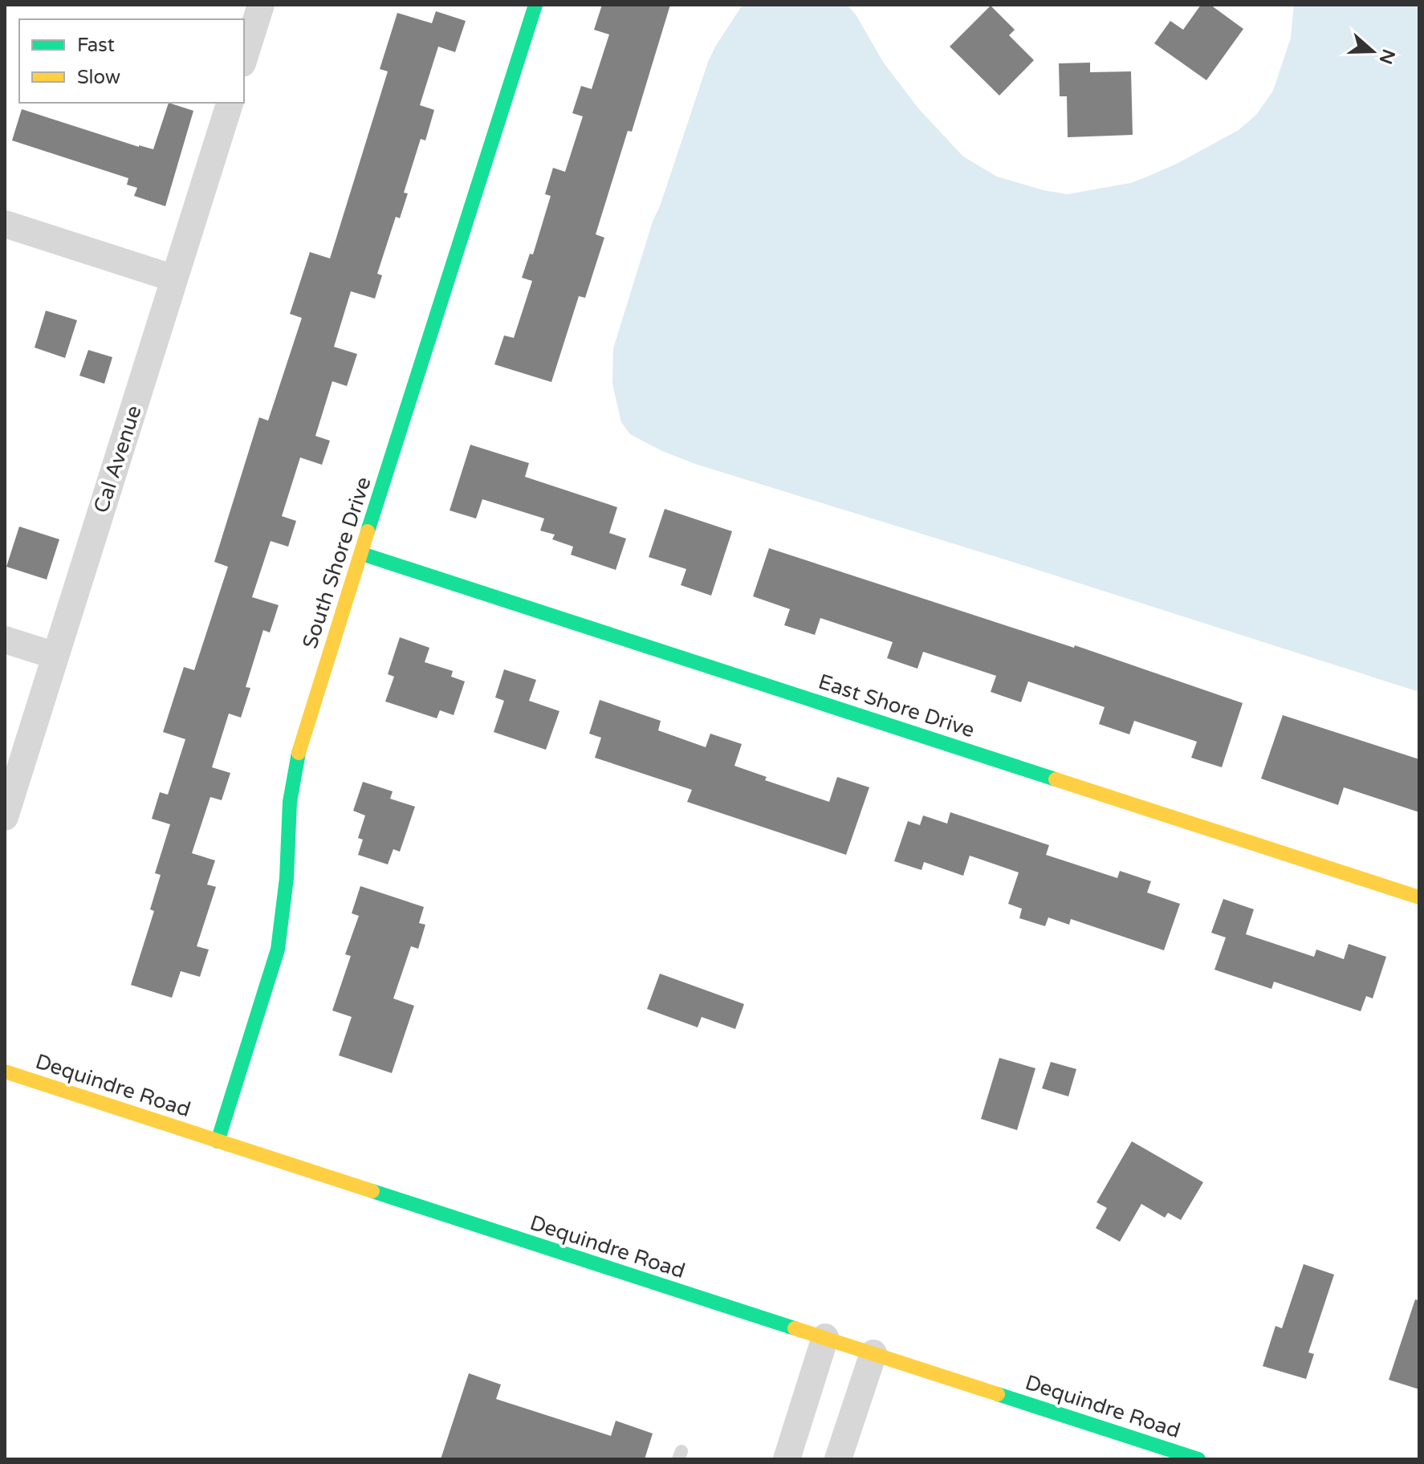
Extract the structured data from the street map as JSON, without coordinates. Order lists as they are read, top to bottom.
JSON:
{
  "streets": {
    "street": [
      "Cal Avenue",
      "South Shore Drive",
      "East Shore Drive",
      "Dequindre Road"
    ]
  },
  "crossings": [
    ["South Shore Drive", "East Shore Drive"],
    ["South Shore Drive", "Dequindre Road"]
  ],
  "legend": ["Fast", "Slow"],
  "north": "right"
}
